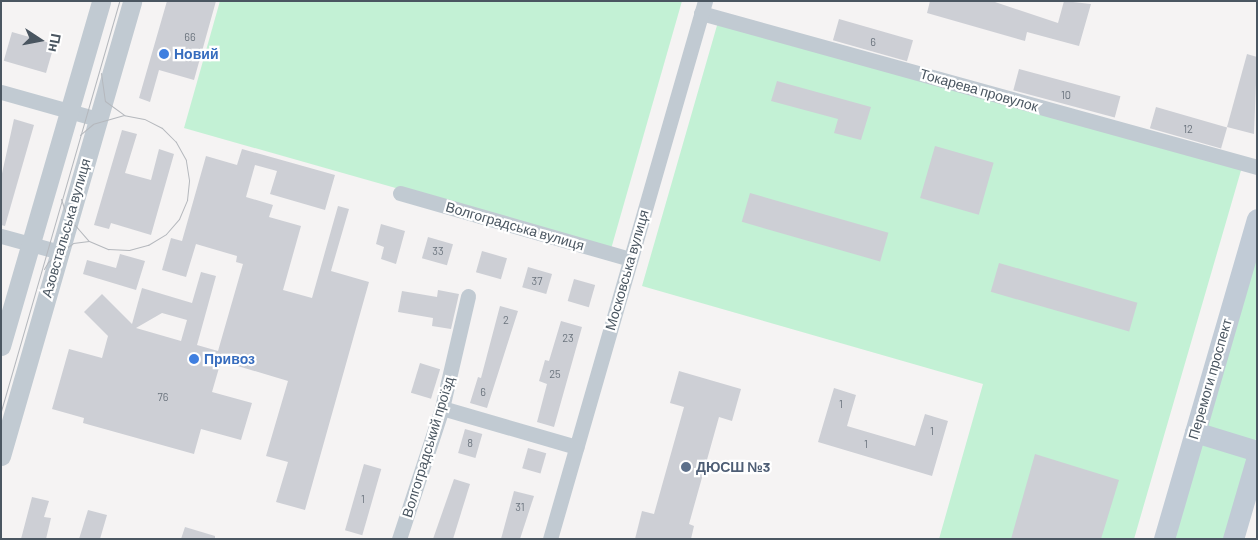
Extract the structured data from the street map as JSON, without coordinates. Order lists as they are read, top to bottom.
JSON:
{
  "streets": {
    "main road": ["Перемоги проспект"],
    "street": [
      "Токарева провулок",
      "Волгоградська вулиця",
      "Азовстальська вулиця",
      "Московська вулиця",
      "Волгоградський проїзд"
    ]
  },
  "crossings": [
    ["Токарева провулок", "Московська вулиця"],
    ["Волгоградська вулиця", "Московська вулиця"]
  ],
  "places": ["Новий", "Привоз", "ДЮСШ №3"],
  "house_numbers": [
    "66",
    "6",
    "10",
    "12",
    "33",
    "37",
    "2",
    "23",
    "25",
    "6",
    "76",
    "1",
    "1",
    "8",
    "1",
    "1",
    "31"
  ],
  "north": "right"
}
